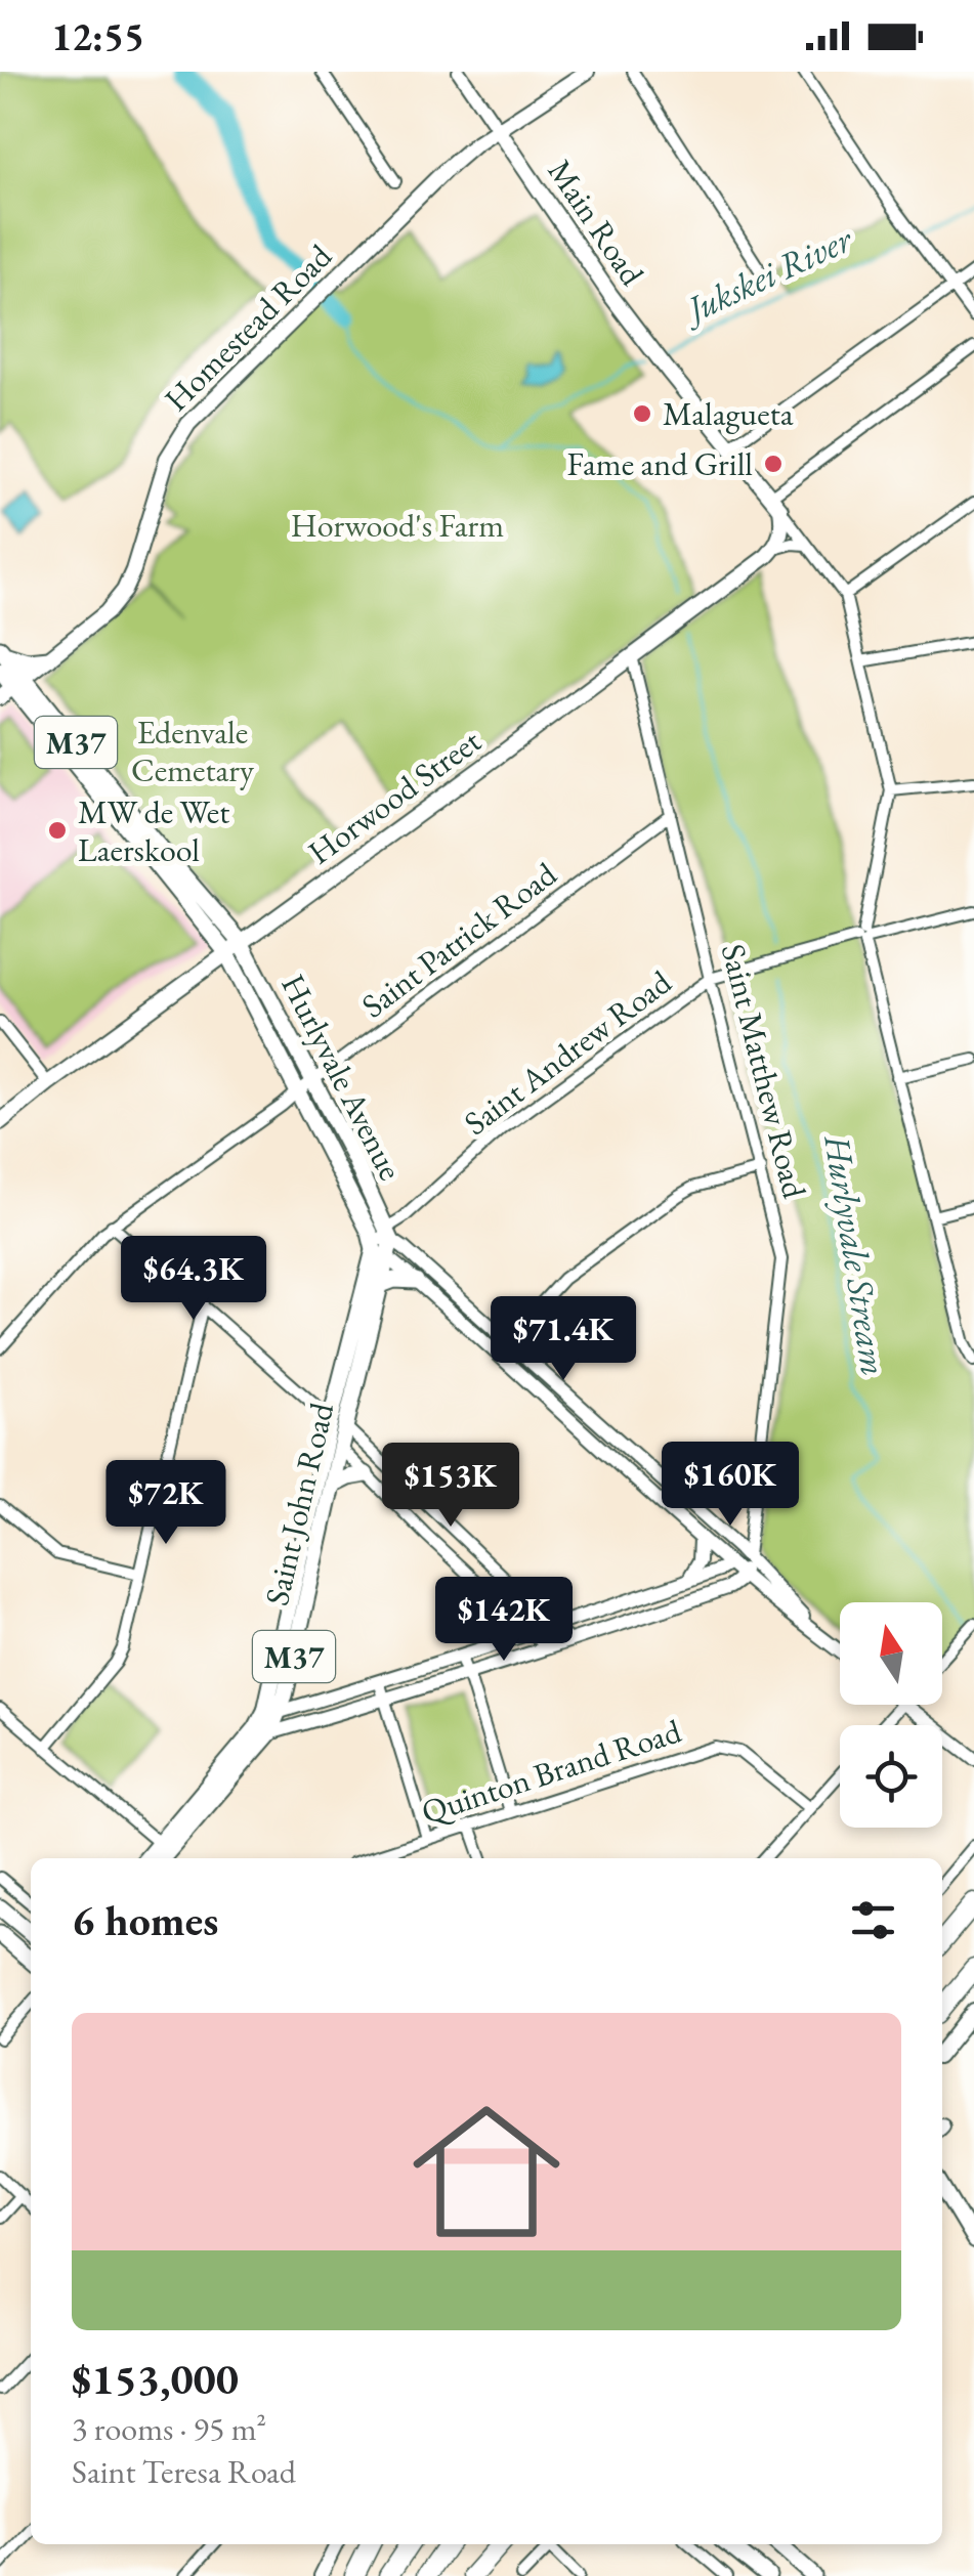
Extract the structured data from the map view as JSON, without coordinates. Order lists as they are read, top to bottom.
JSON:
{
  "streets": {
    "main road": [
      "Main Road",
      "Homestead Road",
      "M37",
      "Horwood Street",
      "Hurlyvale Avenue",
      "Saint John Road"
    ],
    "street": [
      "Saint Patrick Road",
      "Saint Andrew Road",
      "Saint Matthew Road",
      "Quinton Brand Road"
    ]
  },
  "crossings": [
    ["Main Road", "Homestead Road"],
    ["Homestead Road", "M37"],
    ["M37", "Horwood Street"],
    ["M37", "Hurlyvale Avenue"],
    ["Horwood Street", "Saint Matthew Road"],
    ["Horwood Street", "Hurlyvale Avenue"],
    ["Saint Patrick Road", "Saint Matthew Road"],
    ["Saint Patrick Road", "Hurlyvale Avenue"],
    ["Saint Andrew Road", "Saint Matthew Road"],
    ["Saint Andrew Road", "Hurlyvale Avenue"],
    ["Saint Andrew Road", "Saint John Road"],
    ["Saint Matthew Road", "Hurlyvale Avenue"],
    ["Hurlyvale Avenue", "Saint John Road"]
  ],
  "water": ["Jukskei River", "Hurlyvale Stream"],
  "parks": ["Horwood's Farm", "Edenvale Cemetary"],
  "places": ["Malagueta", "Fame and Grill", "MW de Wet Laerskool"],
  "north": "top",
  "page": {
    "status": "12:55",
    "price": [
      "$64.3K",
      "$71.4K",
      "$160K",
      "$153K",
      "$72K",
      "$142K"
    ],
    "heading": "6 homes",
    "list": [
      {
        "name": "$153,000",
        "note": "3 rooms · 95 m² · Saint Teresa Road"
      }
    ]
  }
}
